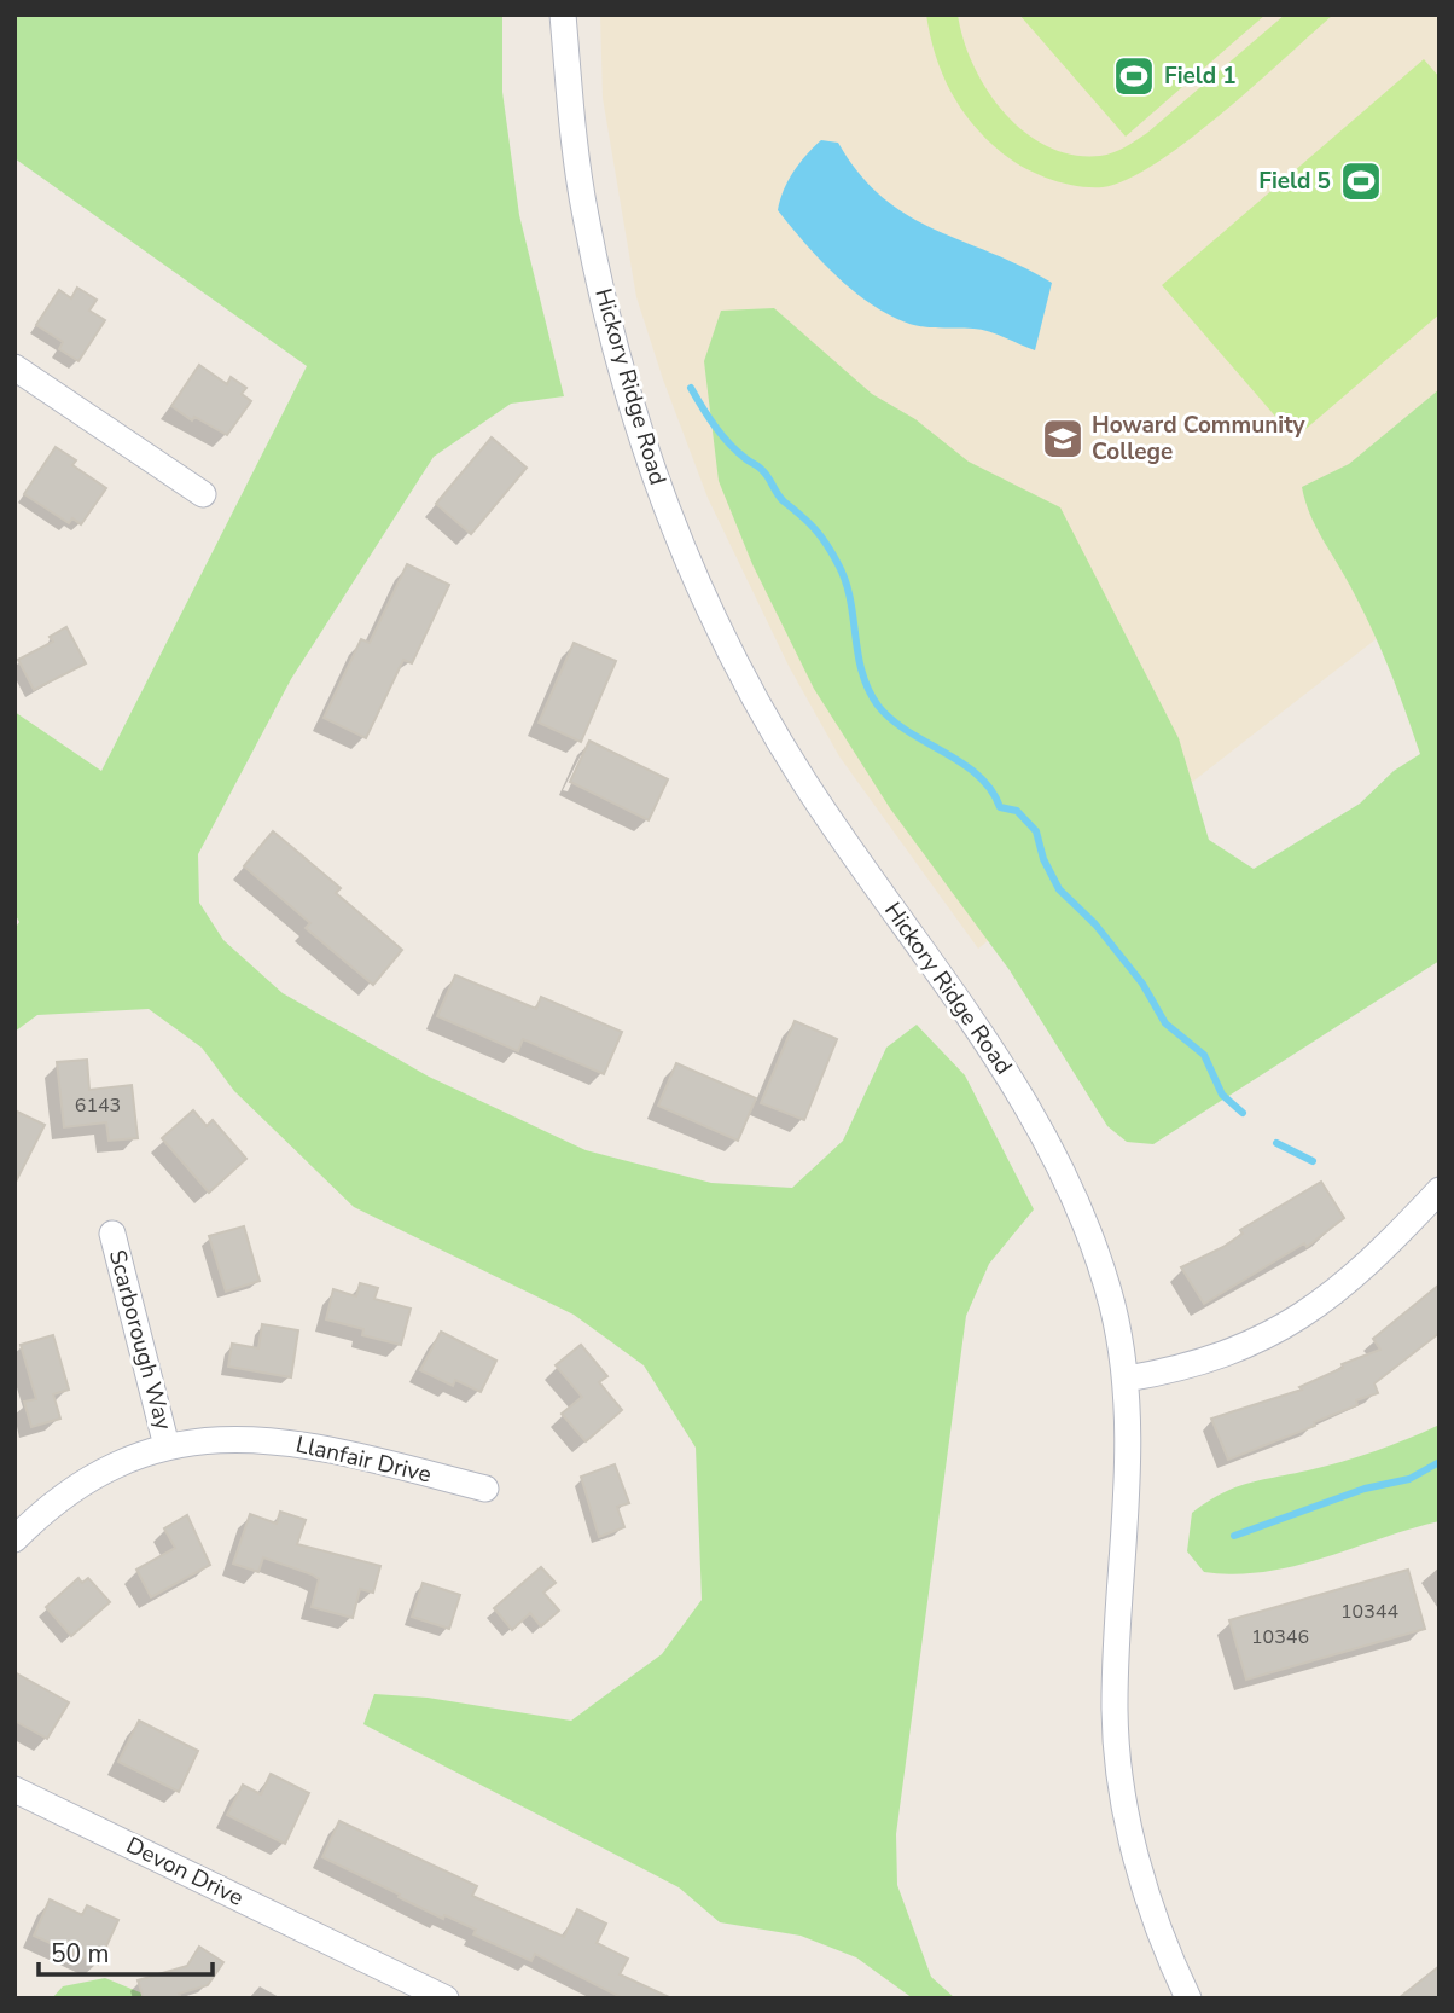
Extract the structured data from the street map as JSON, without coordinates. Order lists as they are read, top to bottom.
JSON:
{
  "streets": {
    "street": [
      "Hickory Ridge Road",
      "Scarborough Way",
      "Llanfair Drive",
      "Devon Drive"
    ]
  },
  "crossings": [
    ["Scarborough Way", "Llanfair Drive"]
  ],
  "places": {
    "sports": ["Field 1", "Field 5"],
    "school or university": ["Howard Community College"]
  },
  "house_numbers": ["6143", "10344", "10346"],
  "scale_bar": "50 m"
}
